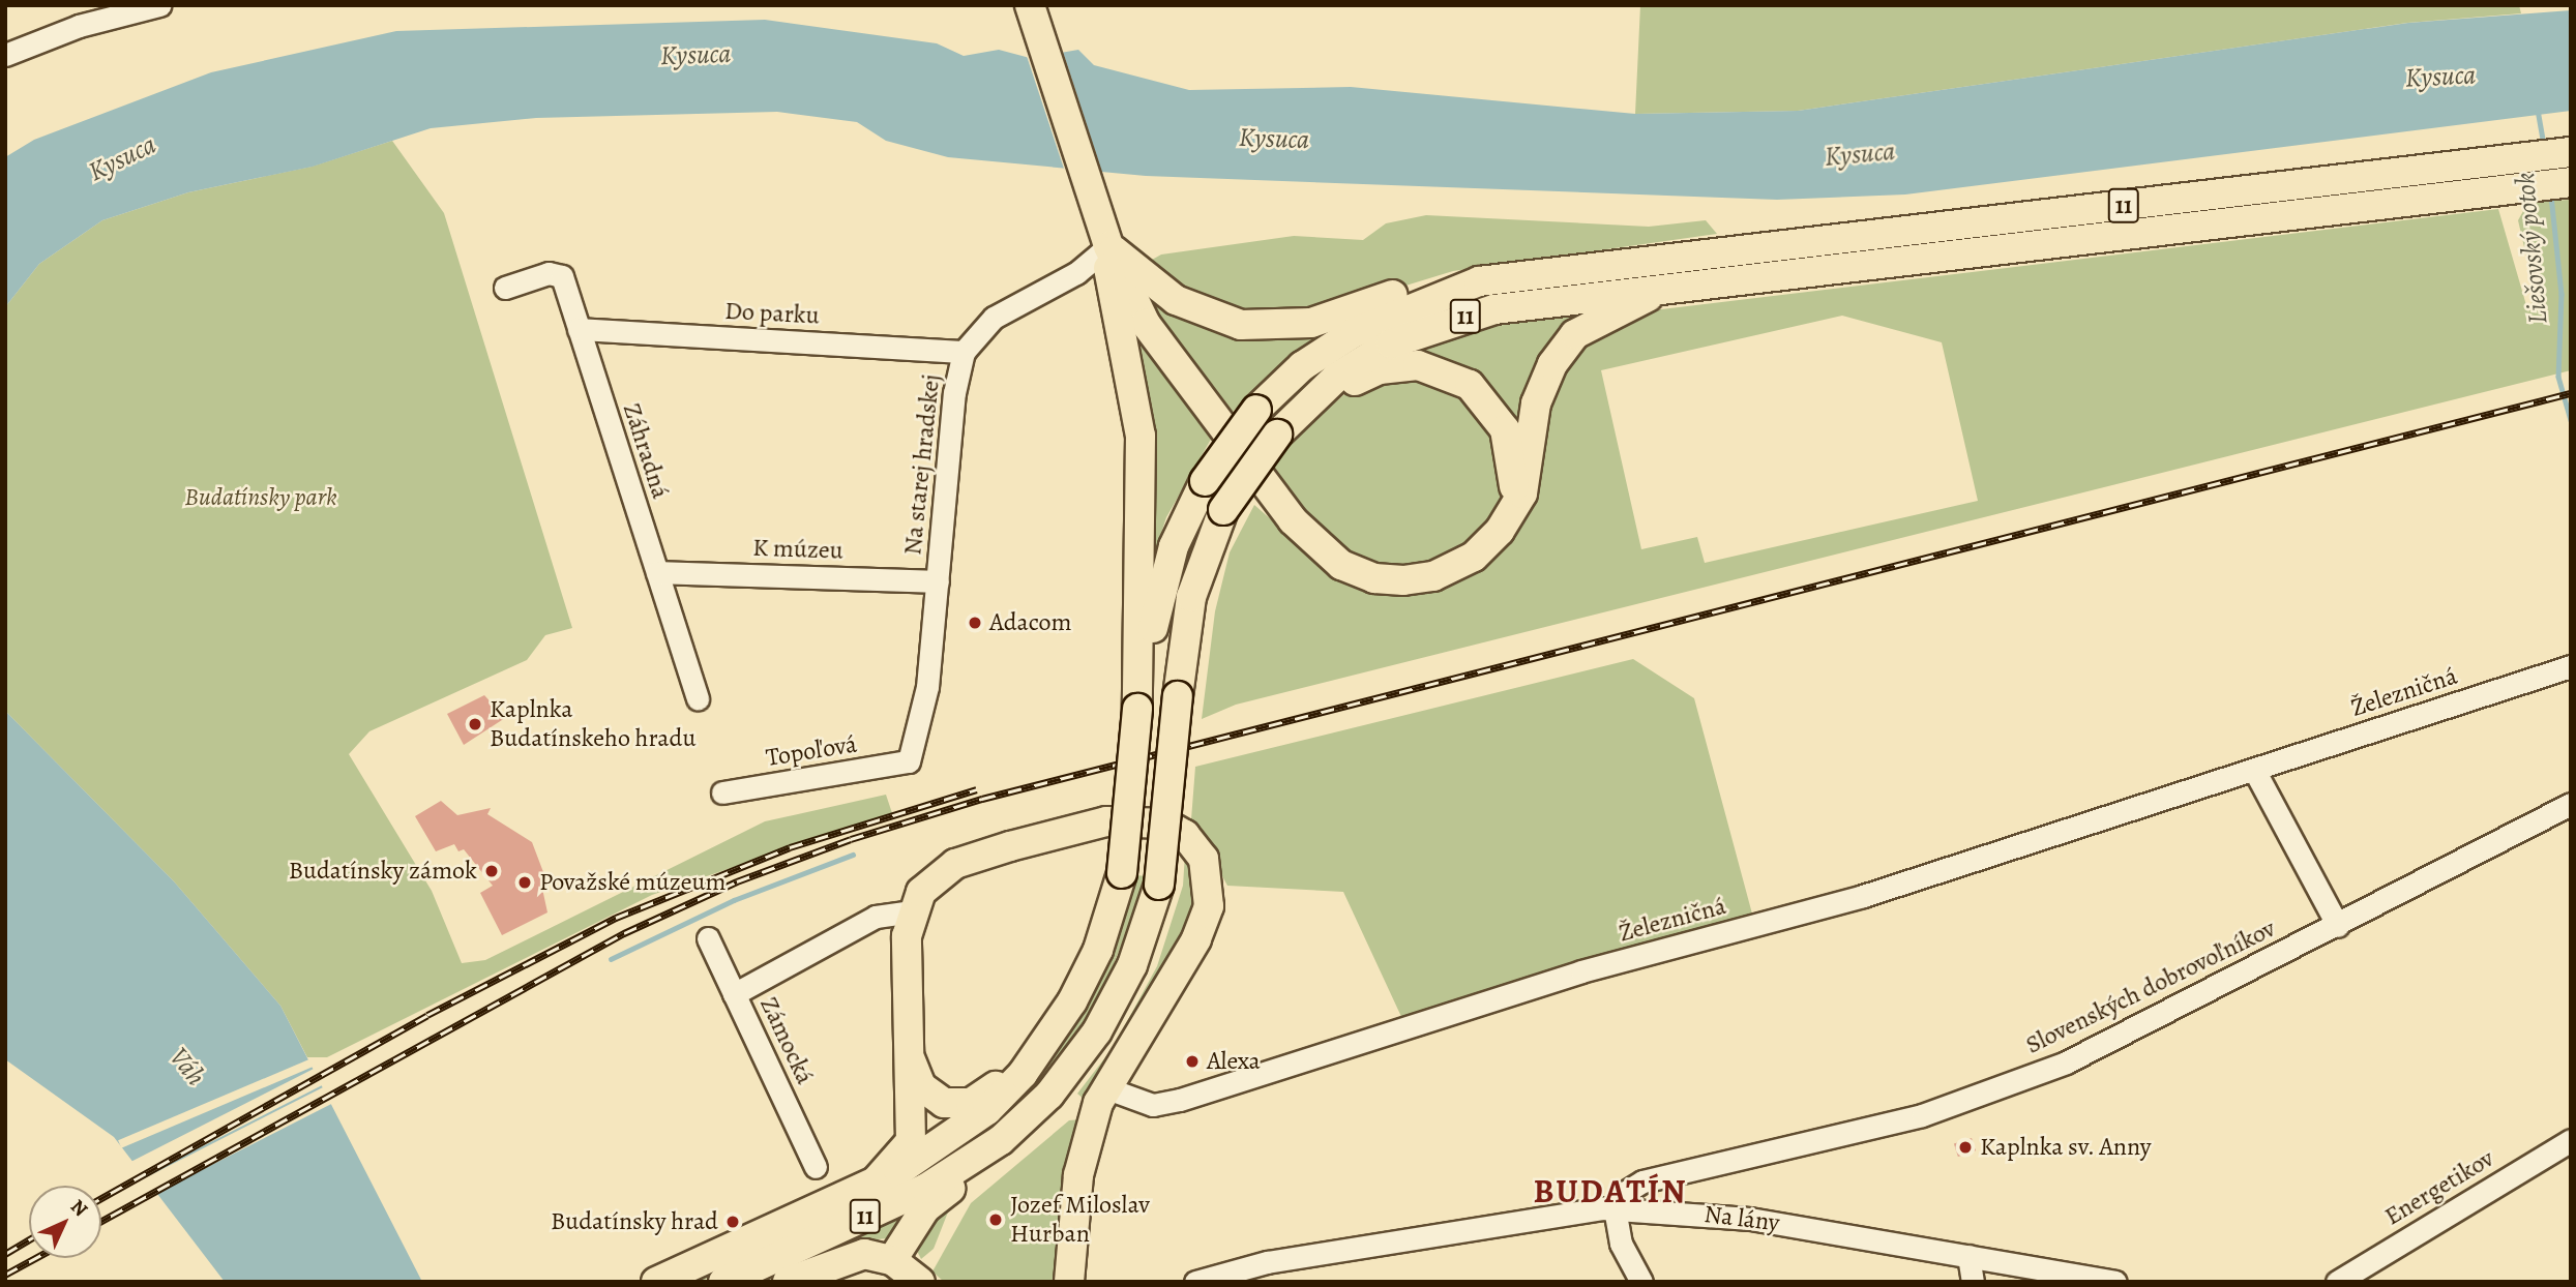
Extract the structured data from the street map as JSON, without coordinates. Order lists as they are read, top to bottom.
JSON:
{
  "streets": {
    "main road": ["11"],
    "street": [
      "Do parku",
      "Záhradná",
      "Na starej hradskej",
      "K múzeu",
      "Železničná",
      "Topoľová",
      "Slovenských dobrovoľníkov",
      "Zámocká",
      "Energetikov",
      "Na lány"
    ]
  },
  "crossings": [
    ["Do parku", "Záhradná"],
    ["Do parku", "Na starej hradskej"],
    ["Záhradná", "K múzeu"],
    ["Na starej hradskej", "K múzeu"],
    ["Na starej hradskej", "Topoľová"],
    ["Slovenských dobrovoľníkov", "Na lány"]
  ],
  "districts": ["BUDATÍN"],
  "water": ["Kysuca", "Liešovský potok", "Váh"],
  "parks": ["Budatínsky park"],
  "places": [
    "Adacom",
    "Kaplnka Budatínskeho hradu",
    "Budatínsky zámok",
    "Považské múzeum",
    "Alexa",
    "Kaplnka sv. Anny",
    "Jozef Miloslav Hurban",
    "Budatínsky hrad"
  ],
  "north": "top right"
}
